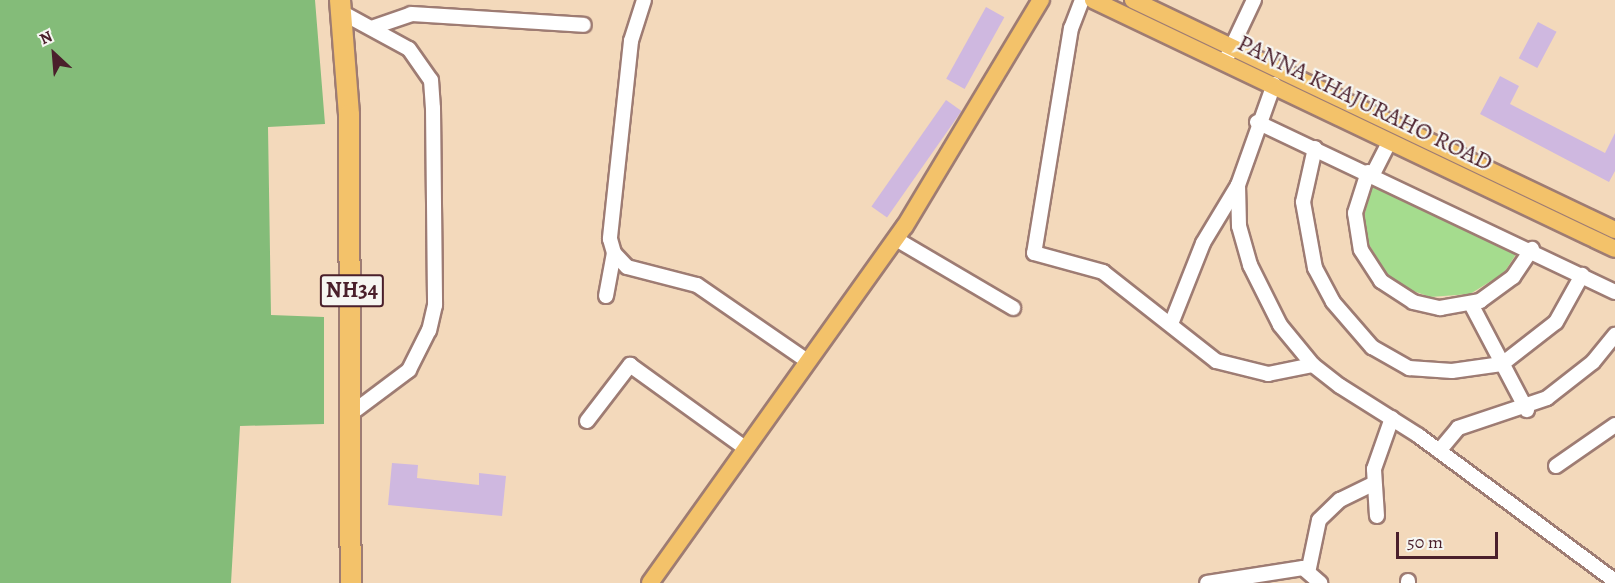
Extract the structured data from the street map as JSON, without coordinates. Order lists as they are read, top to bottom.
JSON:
{
  "streets": {
    "highway": ["NH34"],
    "main road": ["PANNA KHAJURAHO ROAD"]
  },
  "scale_bar": "50 m",
  "north": "top left"
}
